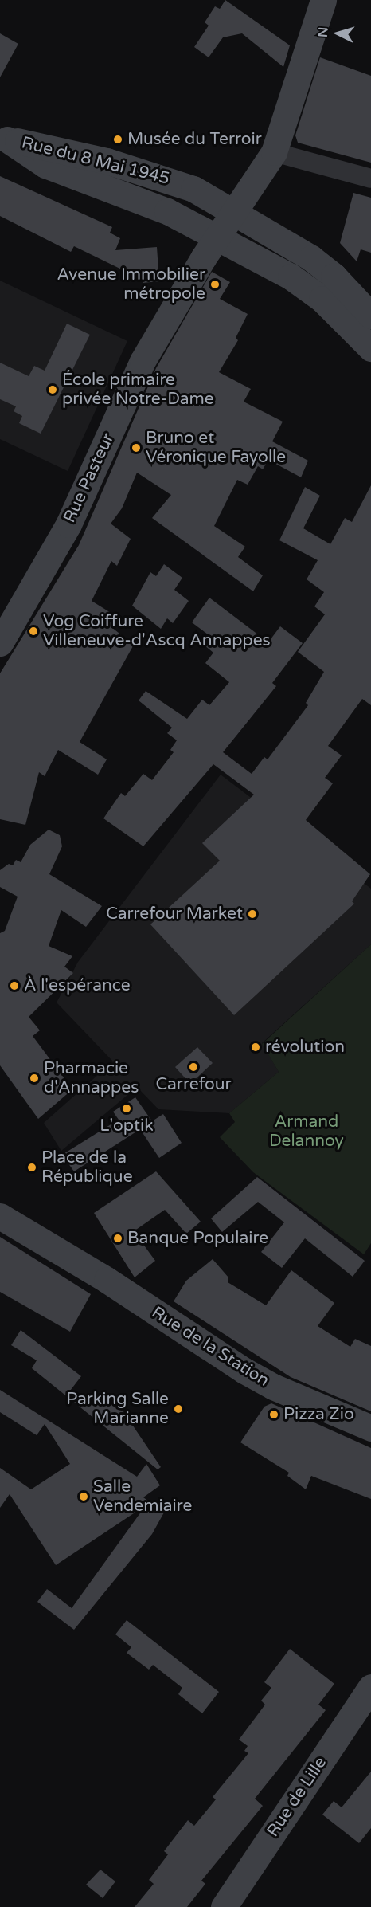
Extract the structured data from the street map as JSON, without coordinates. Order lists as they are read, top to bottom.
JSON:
{
  "streets": {
    "street": [
      "Rue du 8 Mai 1945",
      "Rue Pasteur",
      "Rue de la Station",
      "Rue de Lille"
    ]
  },
  "crossings": [
    ["Rue du 8 Mai 1945", "Rue Pasteur"]
  ],
  "parks": ["Armand Delannoy"],
  "places": [
    "Musée du Terroir",
    "Avenue Immobilier métropole",
    "École primaire privée Notre-Dame",
    "Bruno et Véronique Fayolle",
    "Vog Coiffure Villeneuve-d'Ascq Annappes",
    "Carrefour Market",
    "À l'espérance",
    "révolution",
    "Carrefour",
    "Pharmacie d'Annappes",
    "L'optik",
    "Place de la République",
    "Banque Populaire",
    "Parking Salle Marianne",
    "Pizza Zio",
    "Salle Vendemiaire"
  ],
  "north": "left"
}
